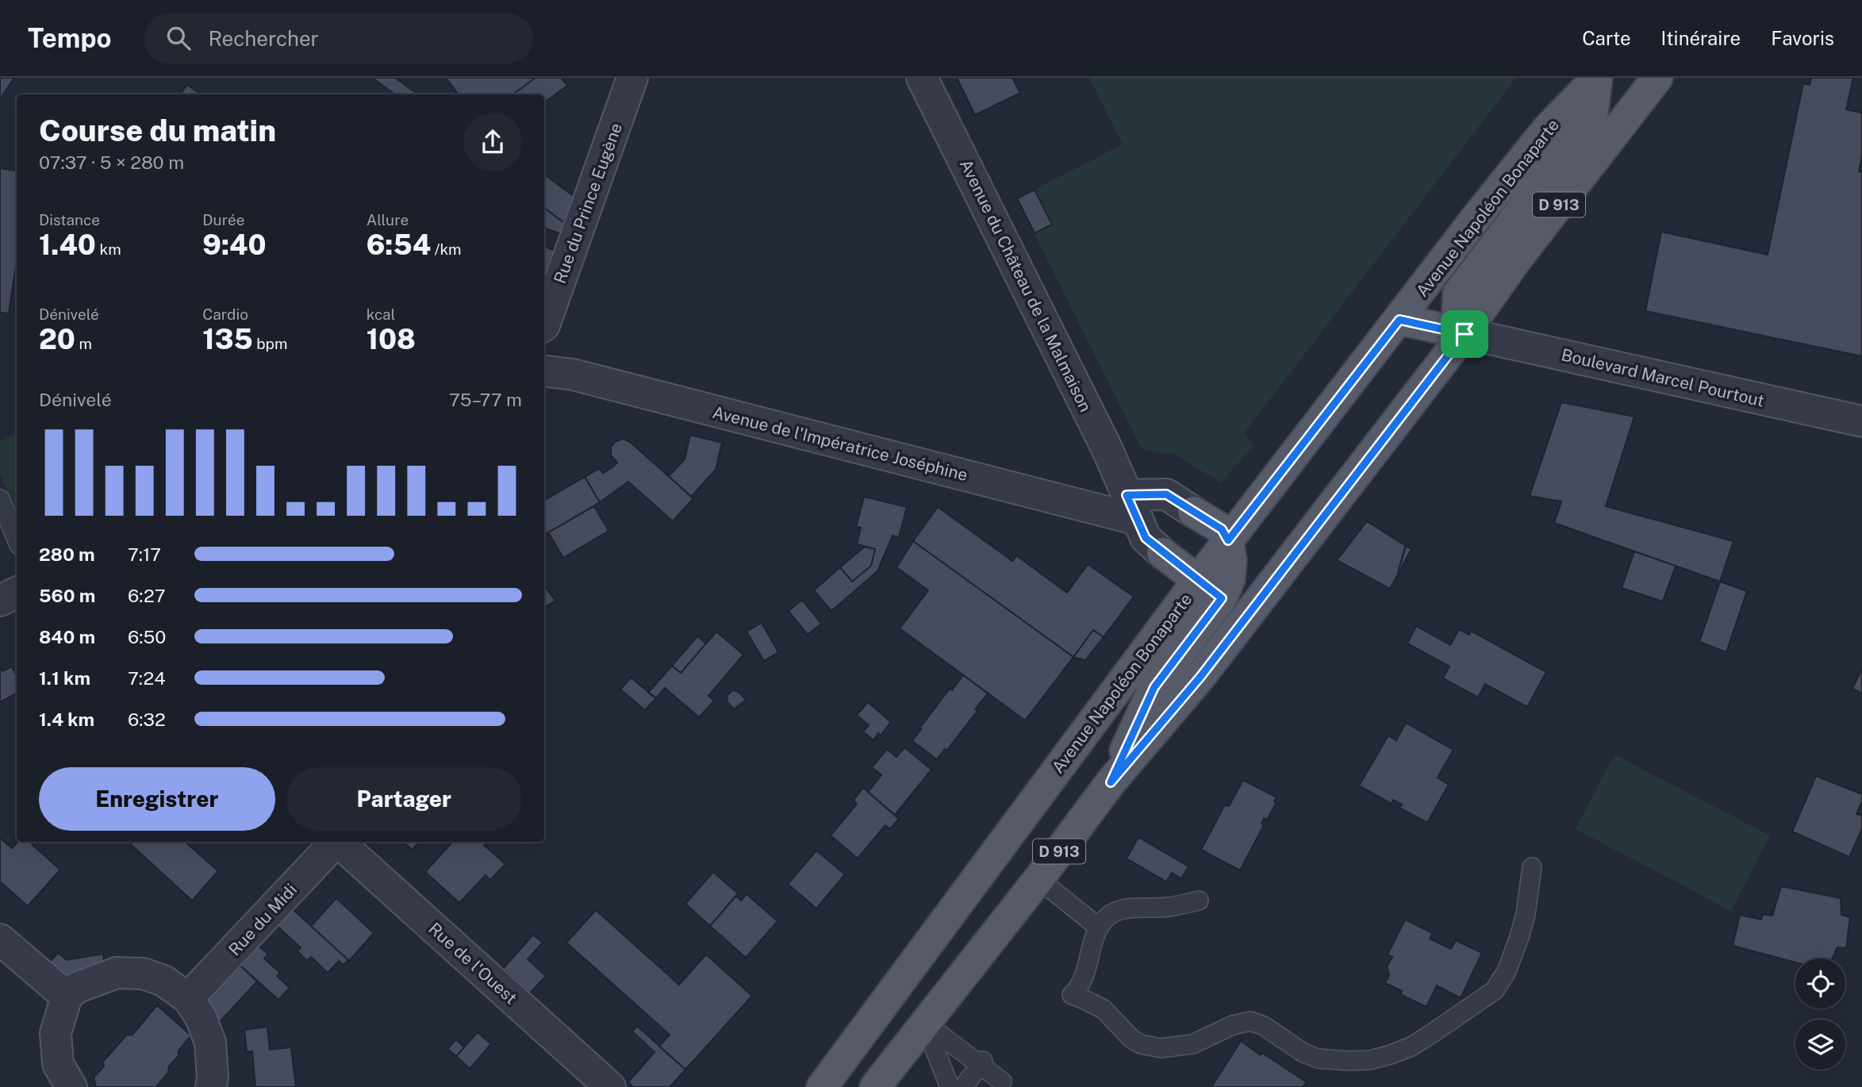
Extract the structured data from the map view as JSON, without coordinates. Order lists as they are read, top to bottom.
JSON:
{
  "streets": {
    "main road": ["D 913", "Avenue Napoléon Bonaparte"],
    "street": [
      "Rue du Prince Eugène",
      "Avenue du Château de la Malmaison",
      "Boulevard Marcel Pourtout",
      "Avenue de l'Impératrice Joséphine",
      "Rue du Midi",
      "Rue de l'Ouest"
    ]
  },
  "crossings": [
    ["D 913", "Avenue Napoléon Bonaparte"],
    ["D 913", "Boulevard Marcel Pourtout"],
    ["Avenue du Château de la Malmaison", "Avenue de l'Impératrice Joséphine"]
  ],
  "page": {
    "header": "Tempo",
    "search": "Rechercher",
    "nav": ["Carte", "Itinéraire", "Favoris"],
    "heading": ["Course du matin", "07:37 · 5 × 280 m"],
    "stats": [
      ["Distance", "1.40 km"],
      ["Durée", "9:40"],
      ["Allure", "6:54 /km"],
      ["Dénivelé", "20 m"],
      ["Cardio", "135 bpm"],
      ["kcal", "108"]
    ],
    "chart": ["Dénivelé", "75–77 m"],
    "list": [
      {
        "name": "280 m",
        "note": "7:17"
      },
      {
        "name": "560 m",
        "note": "6:27"
      },
      {
        "name": "840 m",
        "note": "6:50"
      },
      {
        "name": "1.1 km",
        "note": "7:24"
      },
      {
        "name": "1.4 km",
        "note": "6:32"
      }
    ],
    "buttons": ["Enregistrer", "Partager"]
  }
}
